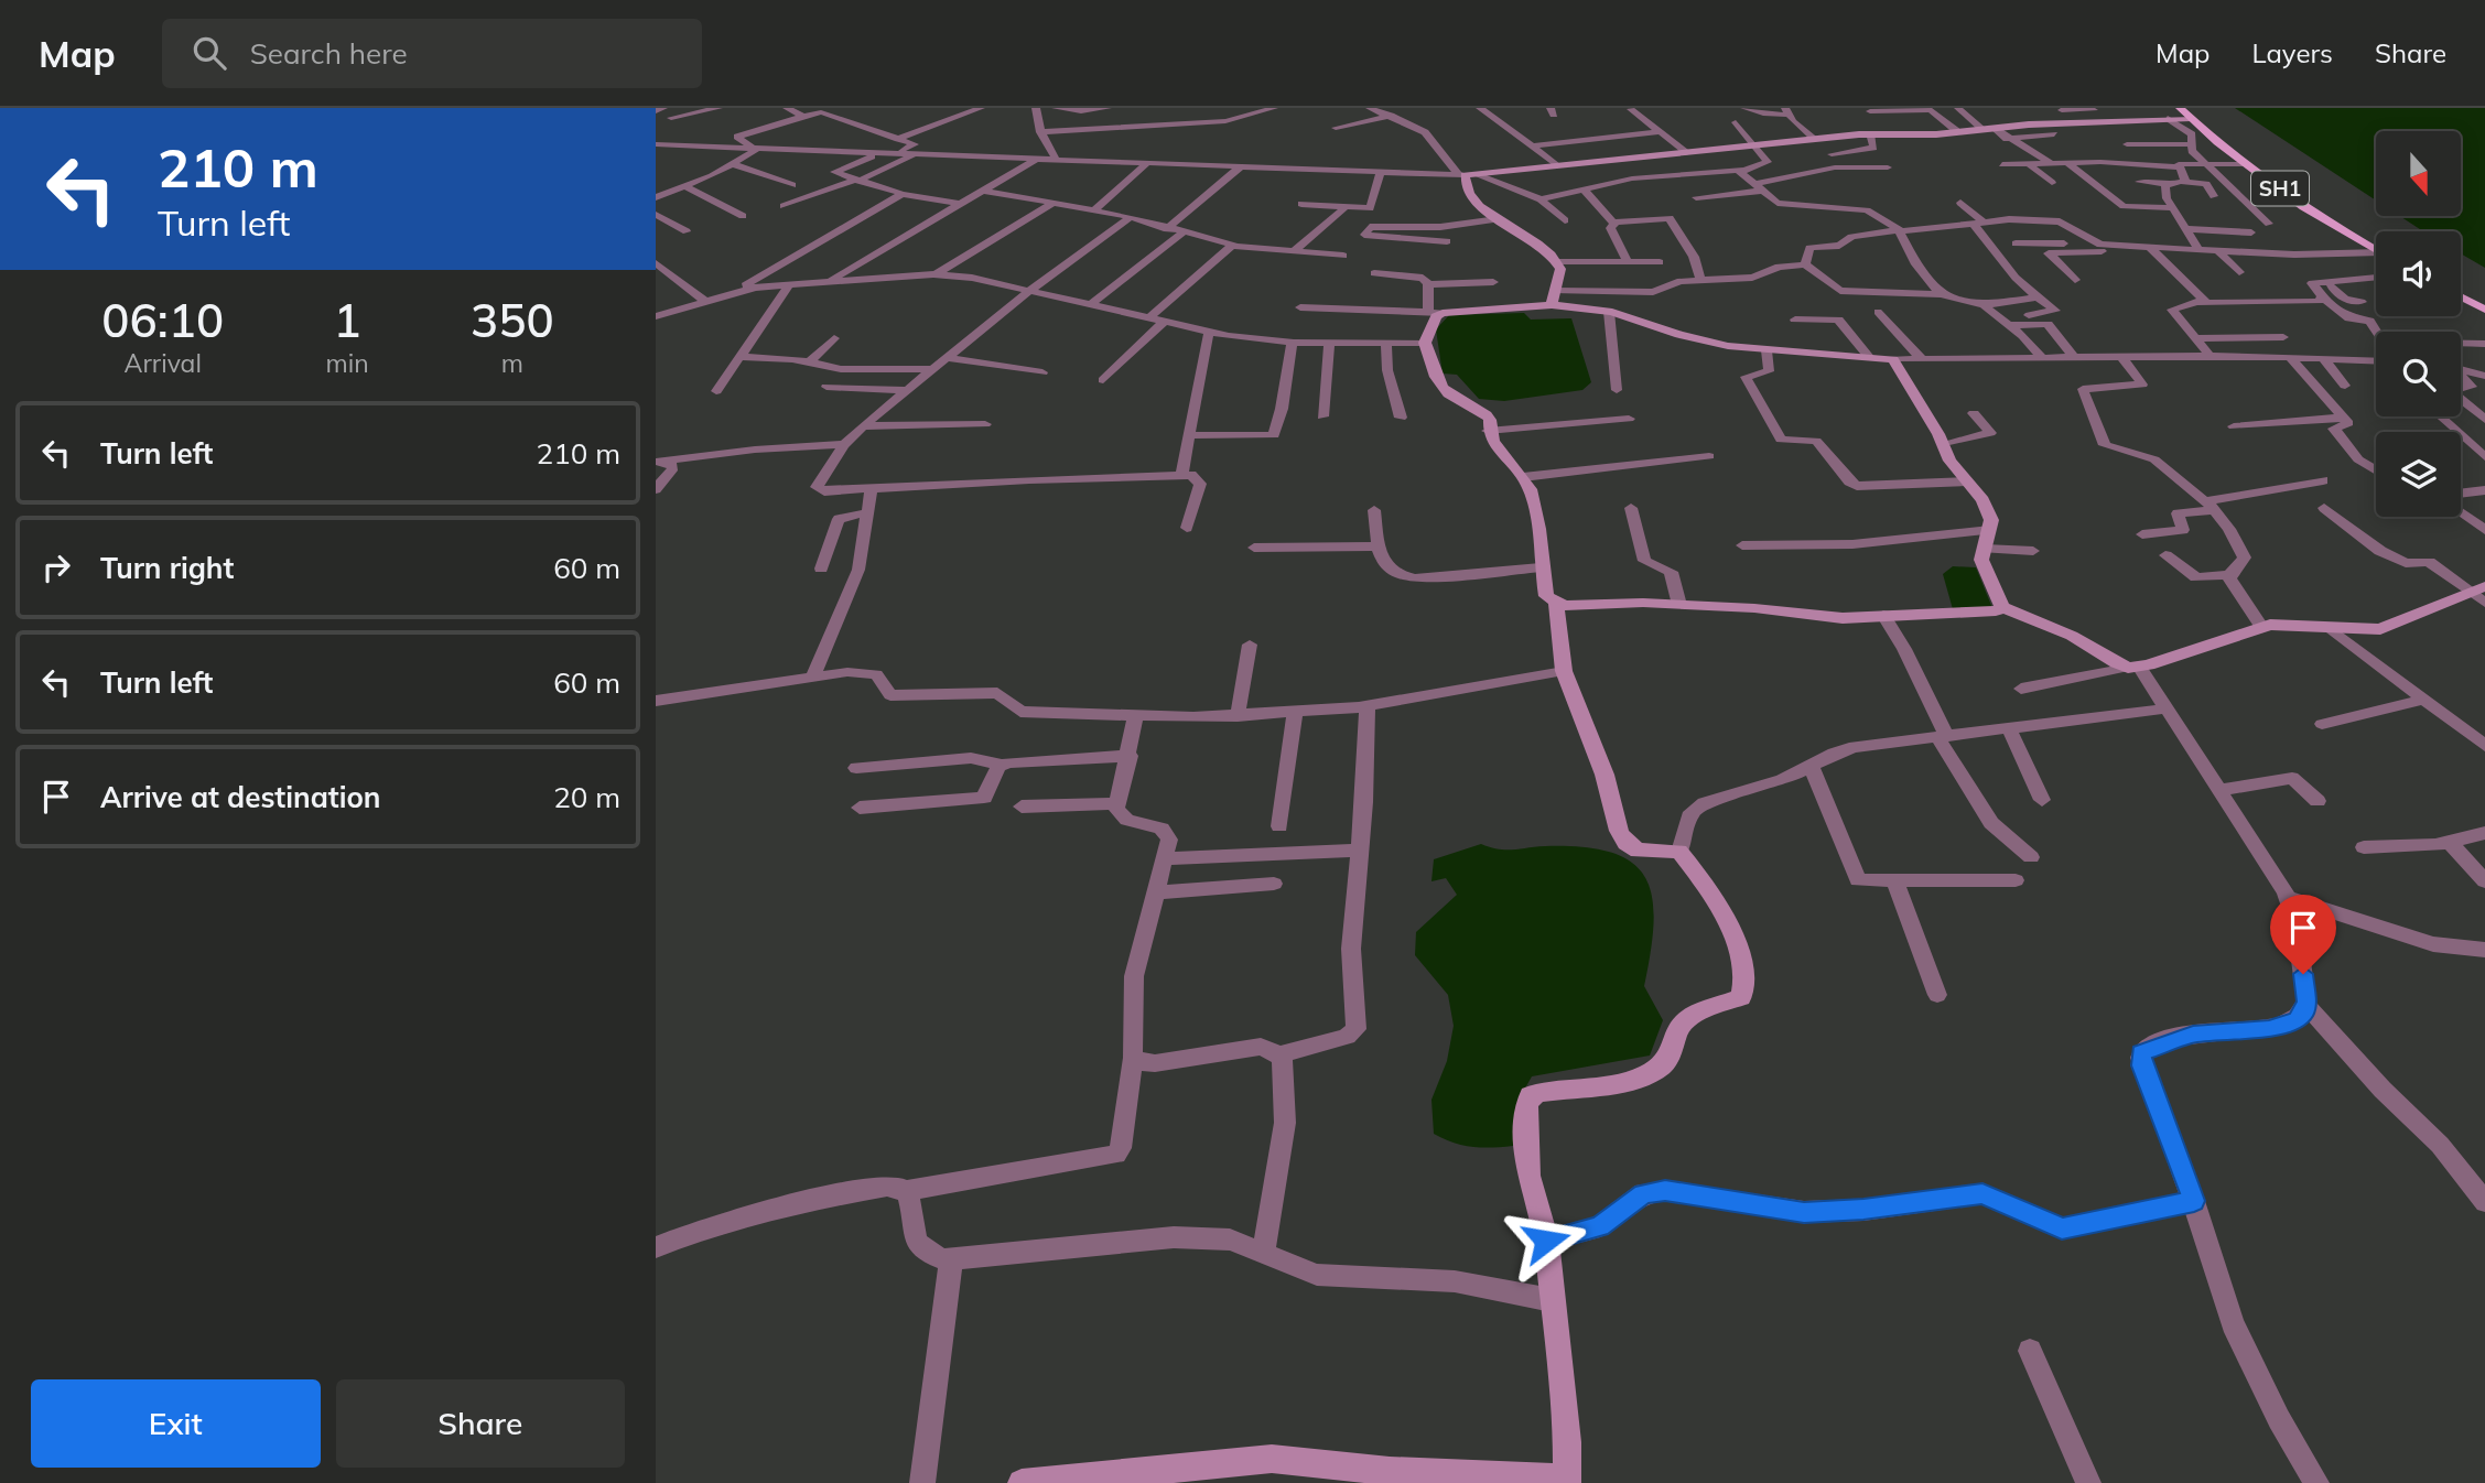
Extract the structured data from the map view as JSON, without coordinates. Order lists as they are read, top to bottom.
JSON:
{
  "streets": {
    "main road": ["SH1"]
  },
  "north": "bottom",
  "page": {
    "header": "Map",
    "search": "Search here",
    "nav": ["Map", "Layers", "Share"],
    "turn": ["210 m", "Turn left"],
    "eta": [
      "06:10",
      "Arrival",
      "1",
      "min",
      "350",
      "m"
    ],
    "list": [
      {
        "name": "Turn left",
        "value": "210 m"
      },
      {
        "name": "Turn right",
        "value": "60 m"
      },
      {
        "name": "Turn left",
        "value": "60 m"
      },
      {
        "name": "Arrive at destination",
        "value": "20 m"
      }
    ],
    "buttons": ["Exit", "Share"]
  }
}
